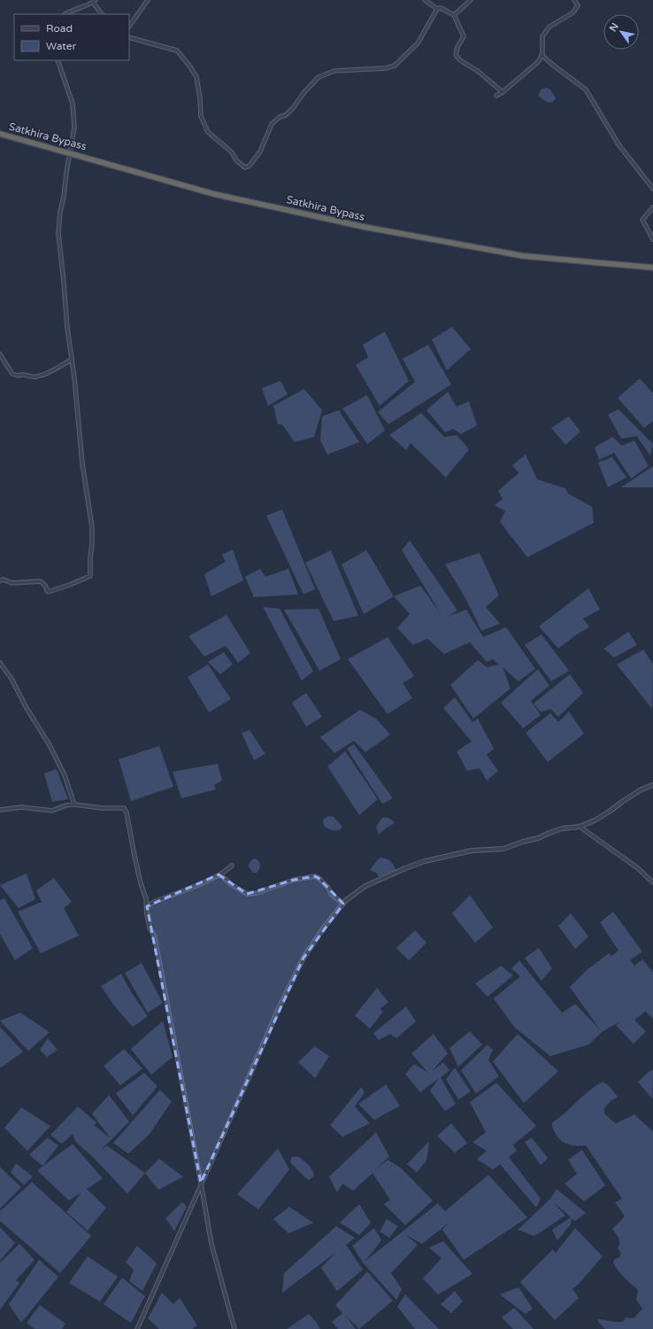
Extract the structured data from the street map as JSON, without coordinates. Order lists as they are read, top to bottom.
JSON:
{
  "streets": {
    "highway": ["Satkhira Bypass"]
  },
  "legend": ["Road", "Water"],
  "north": "top left"
}
